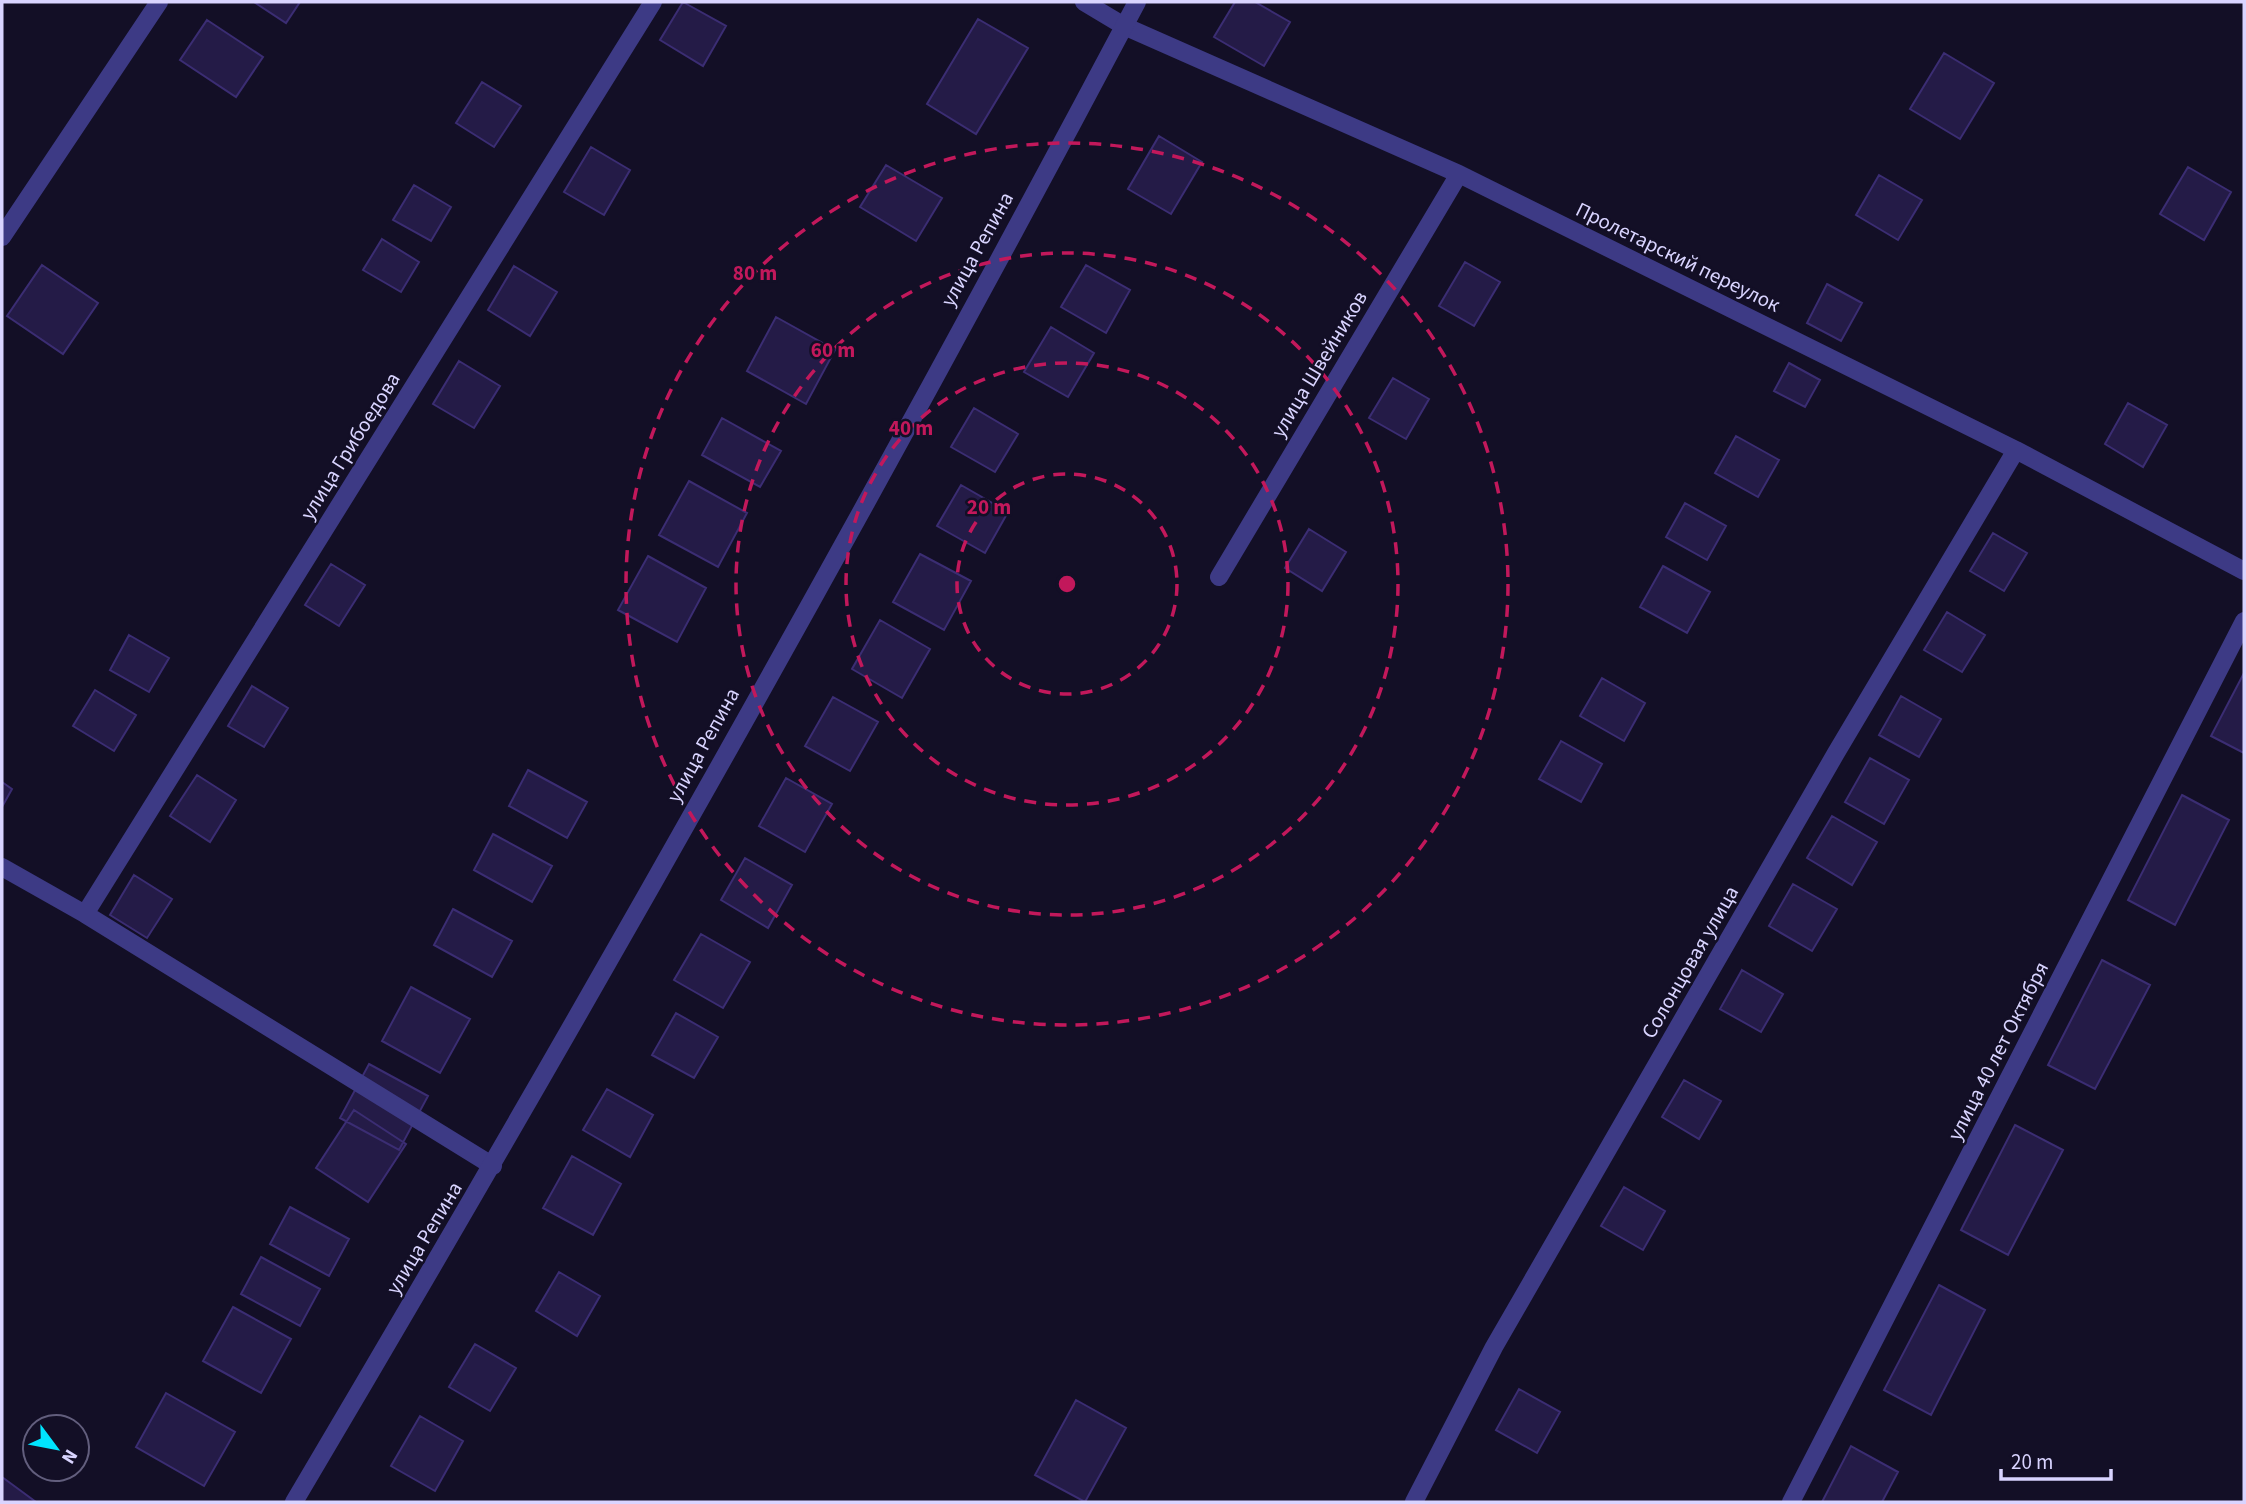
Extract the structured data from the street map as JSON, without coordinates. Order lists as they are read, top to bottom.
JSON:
{
  "streets": {
    "street": [
      "улица Репина",
      "Пролетарский переулок",
      "улица Швейников",
      "улица Грибоедова",
      "Солонцовая улица",
      "улица 40 лет Октября"
    ]
  },
  "crossings": [
    ["улица Репина", "Пролетарский переулок"],
    ["Пролетарский переулок", "улица Швейников"],
    ["Пролетарский переулок", "Солонцовая улица"]
  ],
  "scale_bar": "20 m",
  "north": "bottom right",
  "rings": [
    "80 m",
    "60 m",
    "40 m",
    "20 m"
  ]
}
